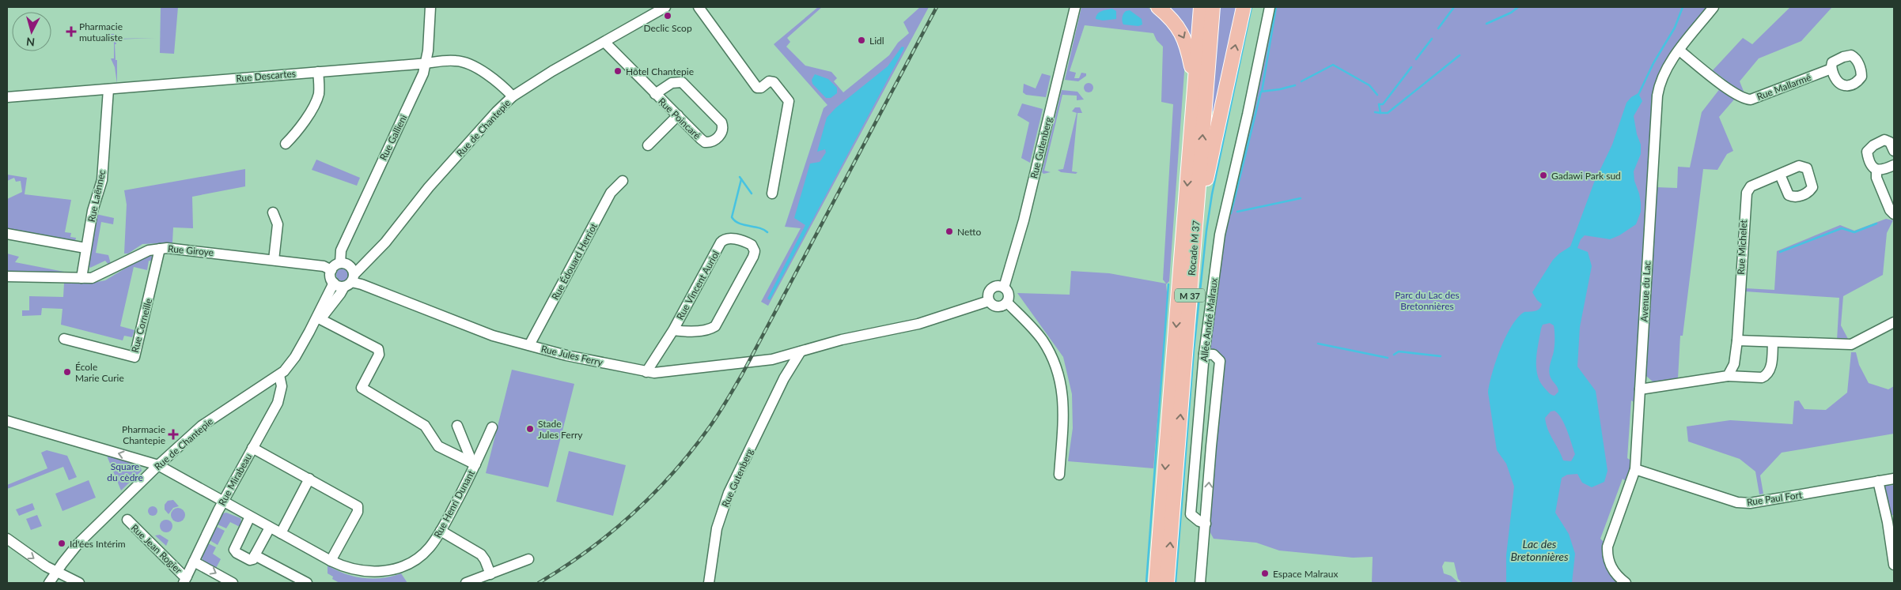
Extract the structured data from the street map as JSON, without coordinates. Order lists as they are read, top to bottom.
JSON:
{
  "streets": {
    "highway": ["Rocade M 37", "M 37"],
    "street": [
      "Rue Descartes",
      "Rue Mallarmé",
      "Rue Poincaré",
      "Rue de Chantepie",
      "Rue Gallieni",
      "Rue Gutenberg",
      "Rue Laënnec",
      "Rue Michelet",
      "Rue Giroye",
      "Rue Édouard Herriot",
      "Rue Vincent Auriol",
      "Avenue du Lac",
      "Allée André Malraux",
      "Rue Corneille",
      "Rue Jules Ferry",
      "Rue Mirabeau",
      "Rue Paul Fort",
      "Rue Henri Dunant",
      "Rue Jean Rogier"
    ]
  },
  "crossings": [
    ["Rue Descartes", "Rue de Chantepie"],
    ["Rue Descartes", "Rue Gallieni"],
    ["Rue Descartes", "Rue Laënnec"],
    ["Rue Mallarmé", "Avenue du Lac"],
    ["Rue Poincaré", "Rue de Chantepie"],
    ["Rue de Chantepie", "Rue Gallieni"],
    ["Rue de Chantepie", "Rue Giroye"],
    ["Rue de Chantepie", "Rue Jules Ferry"],
    ["Rue de Chantepie", "Rue Mirabeau"],
    ["Rue de Chantepie", "Rue Henri Dunant"],
    ["Rue de Chantepie", "Rue Jean Rogier"],
    ["Rue Gallieni", "Rue Giroye"],
    ["Rue Gallieni", "Rue Jules Ferry"],
    ["Rue Gutenberg", "Rue Jules Ferry"],
    ["Rue Laënnec", "Rue Giroye"],
    ["Rocade M 37", "M 37"],
    ["Rue Giroye", "Rue Corneille"],
    ["Rue Giroye", "Rue Jules Ferry"],
    ["Rue Édouard Herriot", "Rue Jules Ferry"],
    ["Rue Vincent Auriol", "Rue Jules Ferry"],
    ["Avenue du Lac", "Rue Paul Fort"],
    ["Rue Mirabeau", "Rue Henri Dunant"],
    ["Rue Mirabeau", "Rue Jean Rogier"]
  ],
  "water": ["Lac des Bretonnières"],
  "parks": ["Parc du Lac des Bretonnières", "Square du cèdre"],
  "places": {
    "other": [
      "Declic Scop",
      "Lidl",
      "Hôtel Chantepie",
      "Gadawi Park sud",
      "Netto",
      "École Marie Curie",
      "Stade Jules Ferry",
      "Id'ées Intérim",
      "Espace Malraux"
    ],
    "health": ["Pharmacie mutualiste", "Pharmacie Chantepie"]
  },
  "north": "bottom"
}
